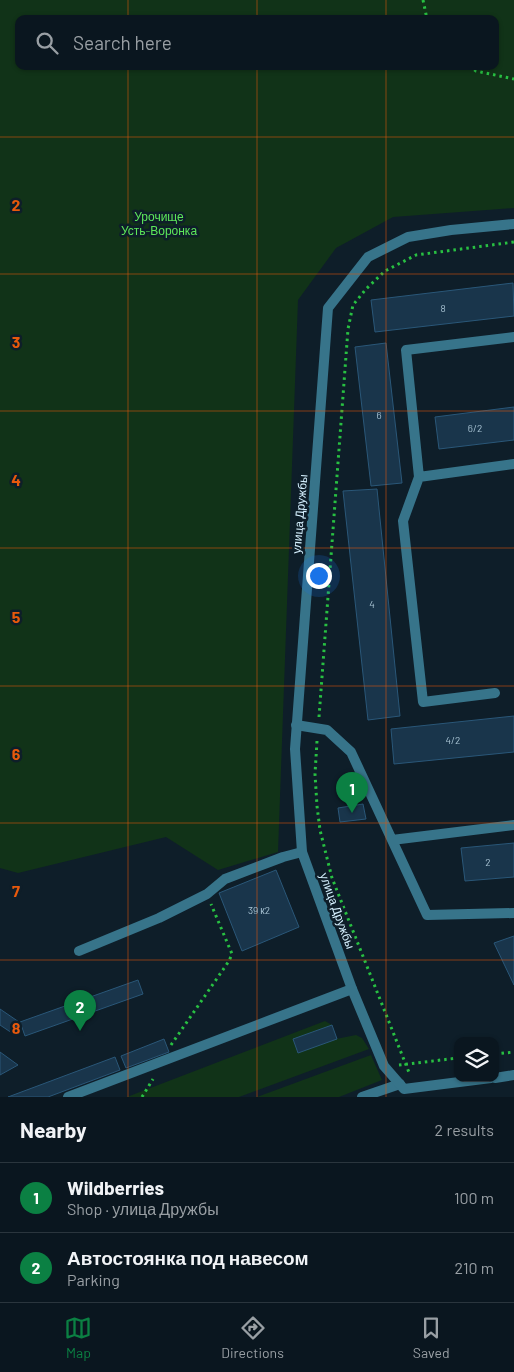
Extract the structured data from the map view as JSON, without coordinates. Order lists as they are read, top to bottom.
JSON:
{
  "streets": {
    "street": ["улица Дружбы"]
  },
  "parks": ["Урочище Усть-Воронка"],
  "house_numbers": [
    "8",
    "6",
    "6/2",
    "4",
    "4/2",
    "2",
    "39 к2"
  ],
  "page": {
    "search": "Search here",
    "pins": ["1", "2"],
    "heading": ["Nearby", "2 results"],
    "list": [
      {
        "mark": "1",
        "name": "Wildberries",
        "note": "Shop · улица Дружбы",
        "value": "100 m"
      },
      {
        "mark": "2",
        "name": "Автостоянка под навесом",
        "note": "Parking",
        "value": "210 m"
      }
    ],
    "nav": ["Map", "Directions", "Saved"]
  },
  "grid": {
    "rows": [
      "2",
      "3",
      "4",
      "5",
      "6",
      "7",
      "8"
    ]
  }
}
